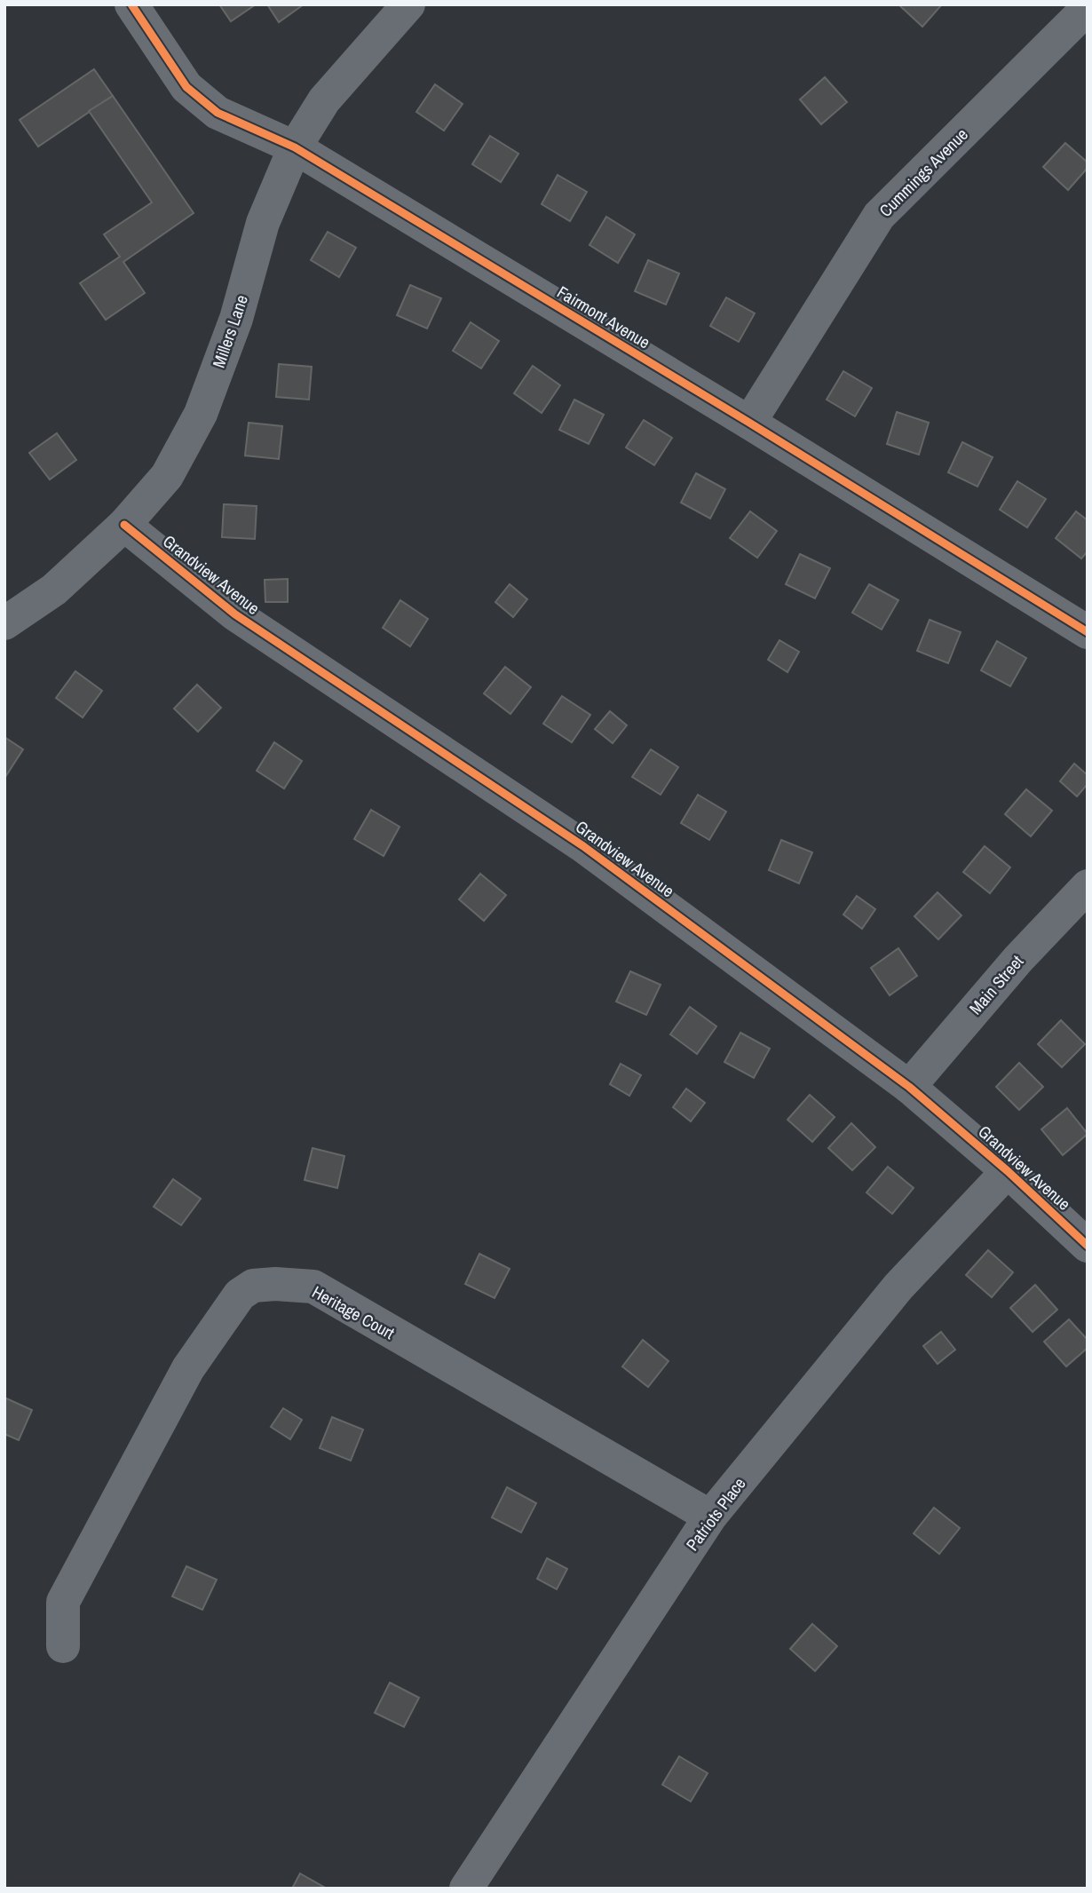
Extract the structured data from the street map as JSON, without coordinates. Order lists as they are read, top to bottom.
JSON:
{
  "streets": {
    "street": [
      "Cummings Avenue",
      "Fairmont Avenue",
      "Millers Lane",
      "Grandview Avenue",
      "Main Street",
      "Heritage Court",
      "Patriots Place"
    ]
  },
  "crossings": [
    ["Cummings Avenue", "Fairmont Avenue"],
    ["Fairmont Avenue", "Millers Lane"],
    ["Millers Lane", "Grandview Avenue"],
    ["Grandview Avenue", "Main Street"],
    ["Grandview Avenue", "Patriots Place"],
    ["Heritage Court", "Patriots Place"]
  ]
}
